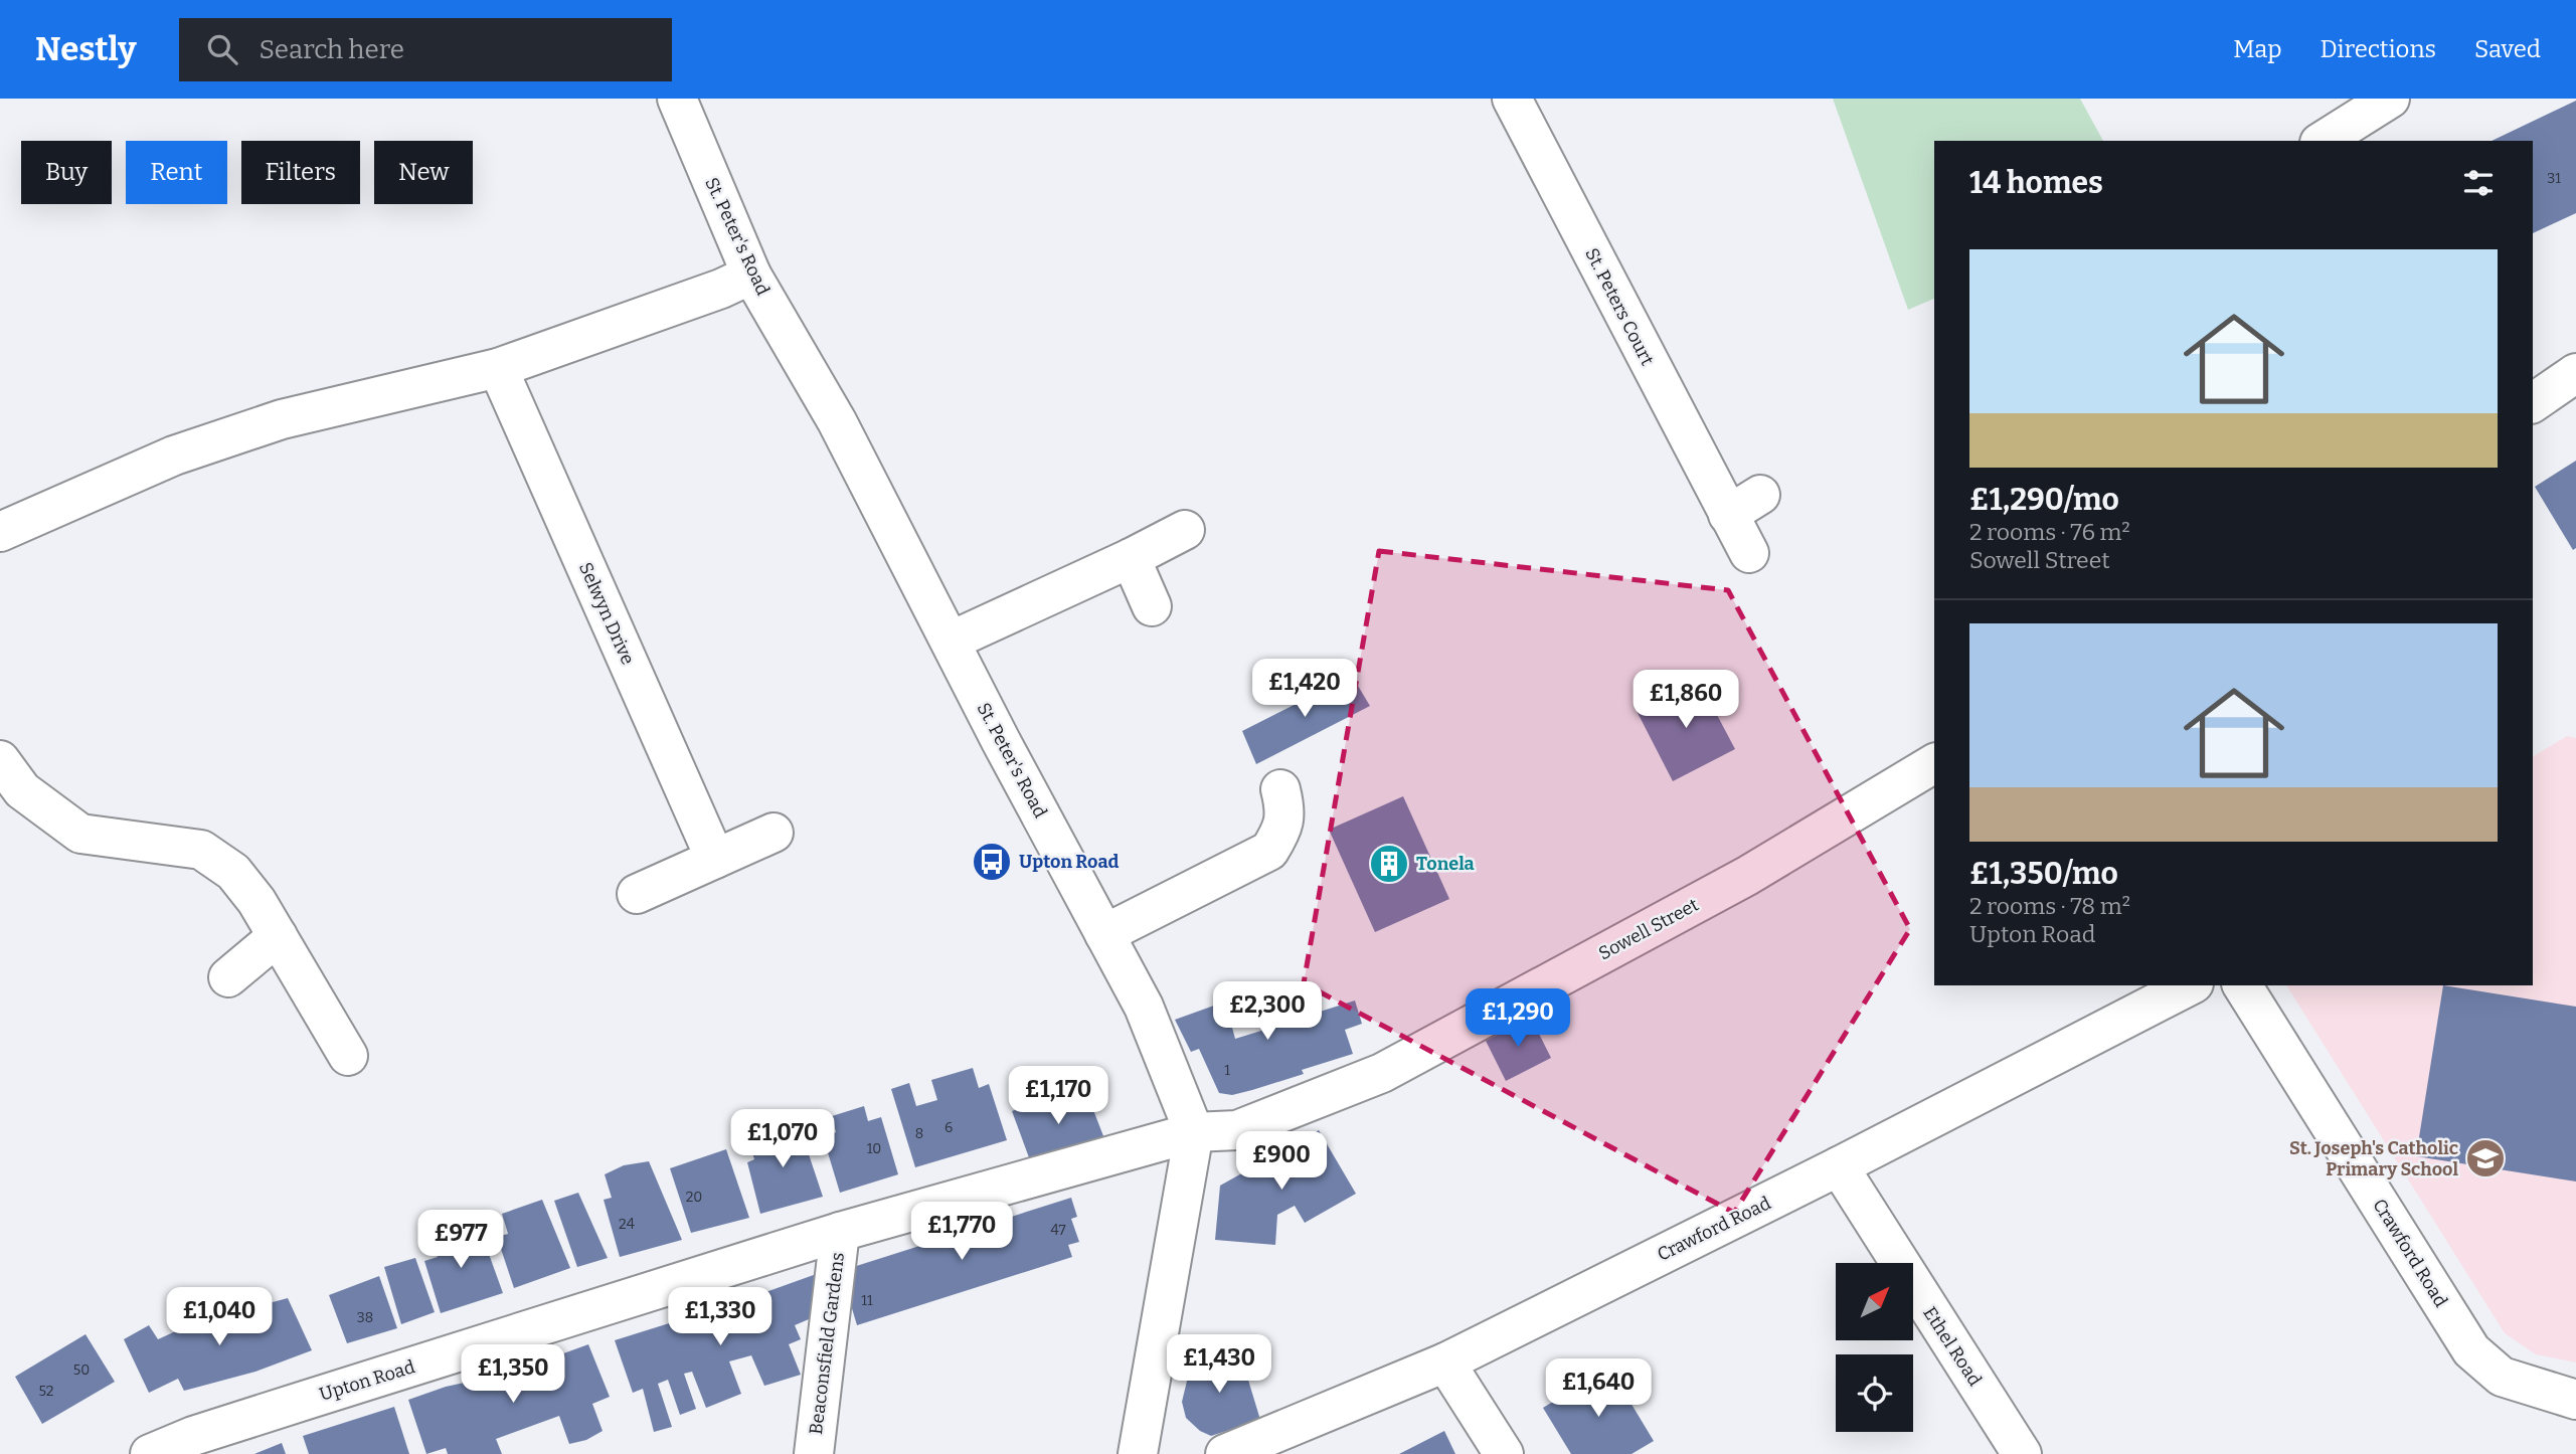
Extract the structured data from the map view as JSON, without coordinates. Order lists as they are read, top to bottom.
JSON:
{
  "streets": {
    "street": [
      "St. Peter's Road",
      "St. Peters Court",
      "Selwyn Drive",
      "Sowell Street",
      "Crawford Road",
      "Beaconsfield Gardens",
      "Ethel Road",
      "Upton Road"
    ]
  },
  "crossings": [
    ["St. Peter's Road", "Sowell Street"],
    ["St. Peter's Road", "Upton Road"],
    ["Sowell Street", "Upton Road"],
    ["Crawford Road", "Ethel Road"],
    ["Beaconsfield Gardens", "Upton Road"]
  ],
  "places": {
    "bus stop": ["Upton Road"],
    "building": ["Tonela"],
    "school or university": ["St. Joseph's Catholic Primary School"]
  },
  "house_numbers": [
    "31",
    "1",
    "6",
    "8",
    "10",
    "20",
    "24",
    "47",
    "11",
    "38",
    "50",
    "52"
  ],
  "north": "top right",
  "page": {
    "header": "Nestly",
    "search": "Search here",
    "nav": ["Map", "Directions", "Saved"],
    "chip": [
      "Buy",
      "Rent",
      "Filters",
      "New"
    ],
    "heading": "14 homes",
    "list": [
      {
        "name": "£1,290/mo",
        "note": "2 rooms · 76 m² · Sowell Street"
      },
      {
        "name": "£1,350/mo",
        "note": "2 rooms · 78 m² · Upton Road"
      }
    ],
    "price": [
      "£1,420",
      "£1,860",
      "£2,300",
      "£1,290",
      "£1,170",
      "£1,070",
      "£900",
      "£1,770",
      "£977",
      "£1,040",
      "£1,330",
      "£1,430",
      "£1,350",
      "£1,640"
    ]
  }
}
